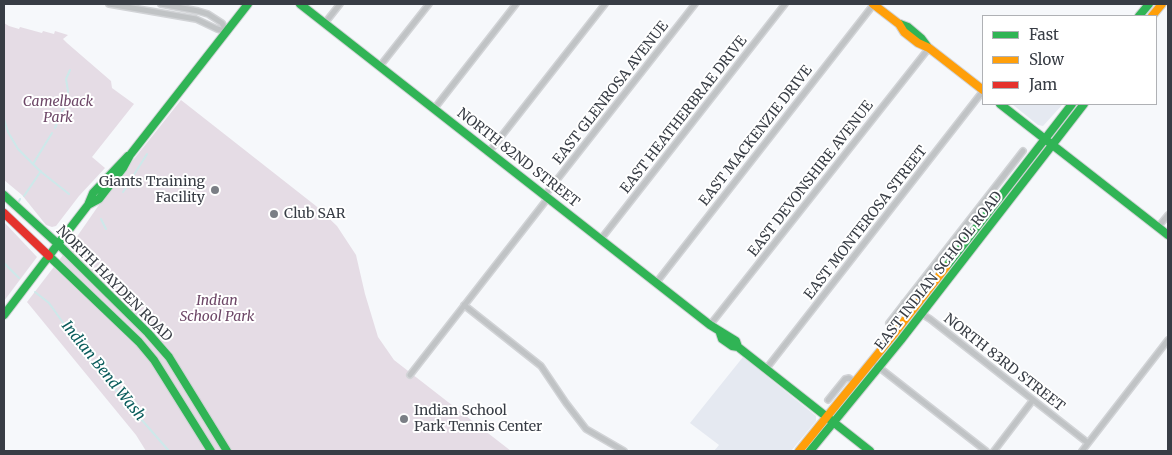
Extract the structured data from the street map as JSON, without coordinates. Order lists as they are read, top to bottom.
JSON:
{
  "streets": {
    "main road": ["NORTH 82ND STREET", "EAST INDIAN SCHOOL ROAD", "NORTH HAYDEN ROAD"],
    "street": [
      "EAST GLENROSA AVENUE",
      "EAST HEATHERBRAE DRIVE",
      "EAST MACKENZIE DRIVE",
      "EAST DEVONSHIRE AVENUE",
      "EAST MONTEROSA STREET",
      "NORTH 83RD STREET"
    ]
  },
  "crossings": [
    ["EAST GLENROSA AVENUE", "NORTH 82ND STREET"],
    ["EAST HEATHERBRAE DRIVE", "NORTH 82ND STREET"],
    ["EAST MACKENZIE DRIVE", "NORTH 82ND STREET"],
    ["NORTH 82ND STREET", "EAST DEVONSHIRE AVENUE"],
    ["NORTH 82ND STREET", "EAST MONTEROSA STREET"],
    ["NORTH 82ND STREET", "EAST INDIAN SCHOOL ROAD"],
    ["EAST INDIAN SCHOOL ROAD", "NORTH 83RD STREET"]
  ],
  "water": ["Indian Bend Wash"],
  "parks": ["Camelback Park", "Indian School Park"],
  "places": ["Giants Training Facility", "Club SAR", "Indian School Park Tennis Center"],
  "legend": ["Fast", "Slow", "Jam"]
}
